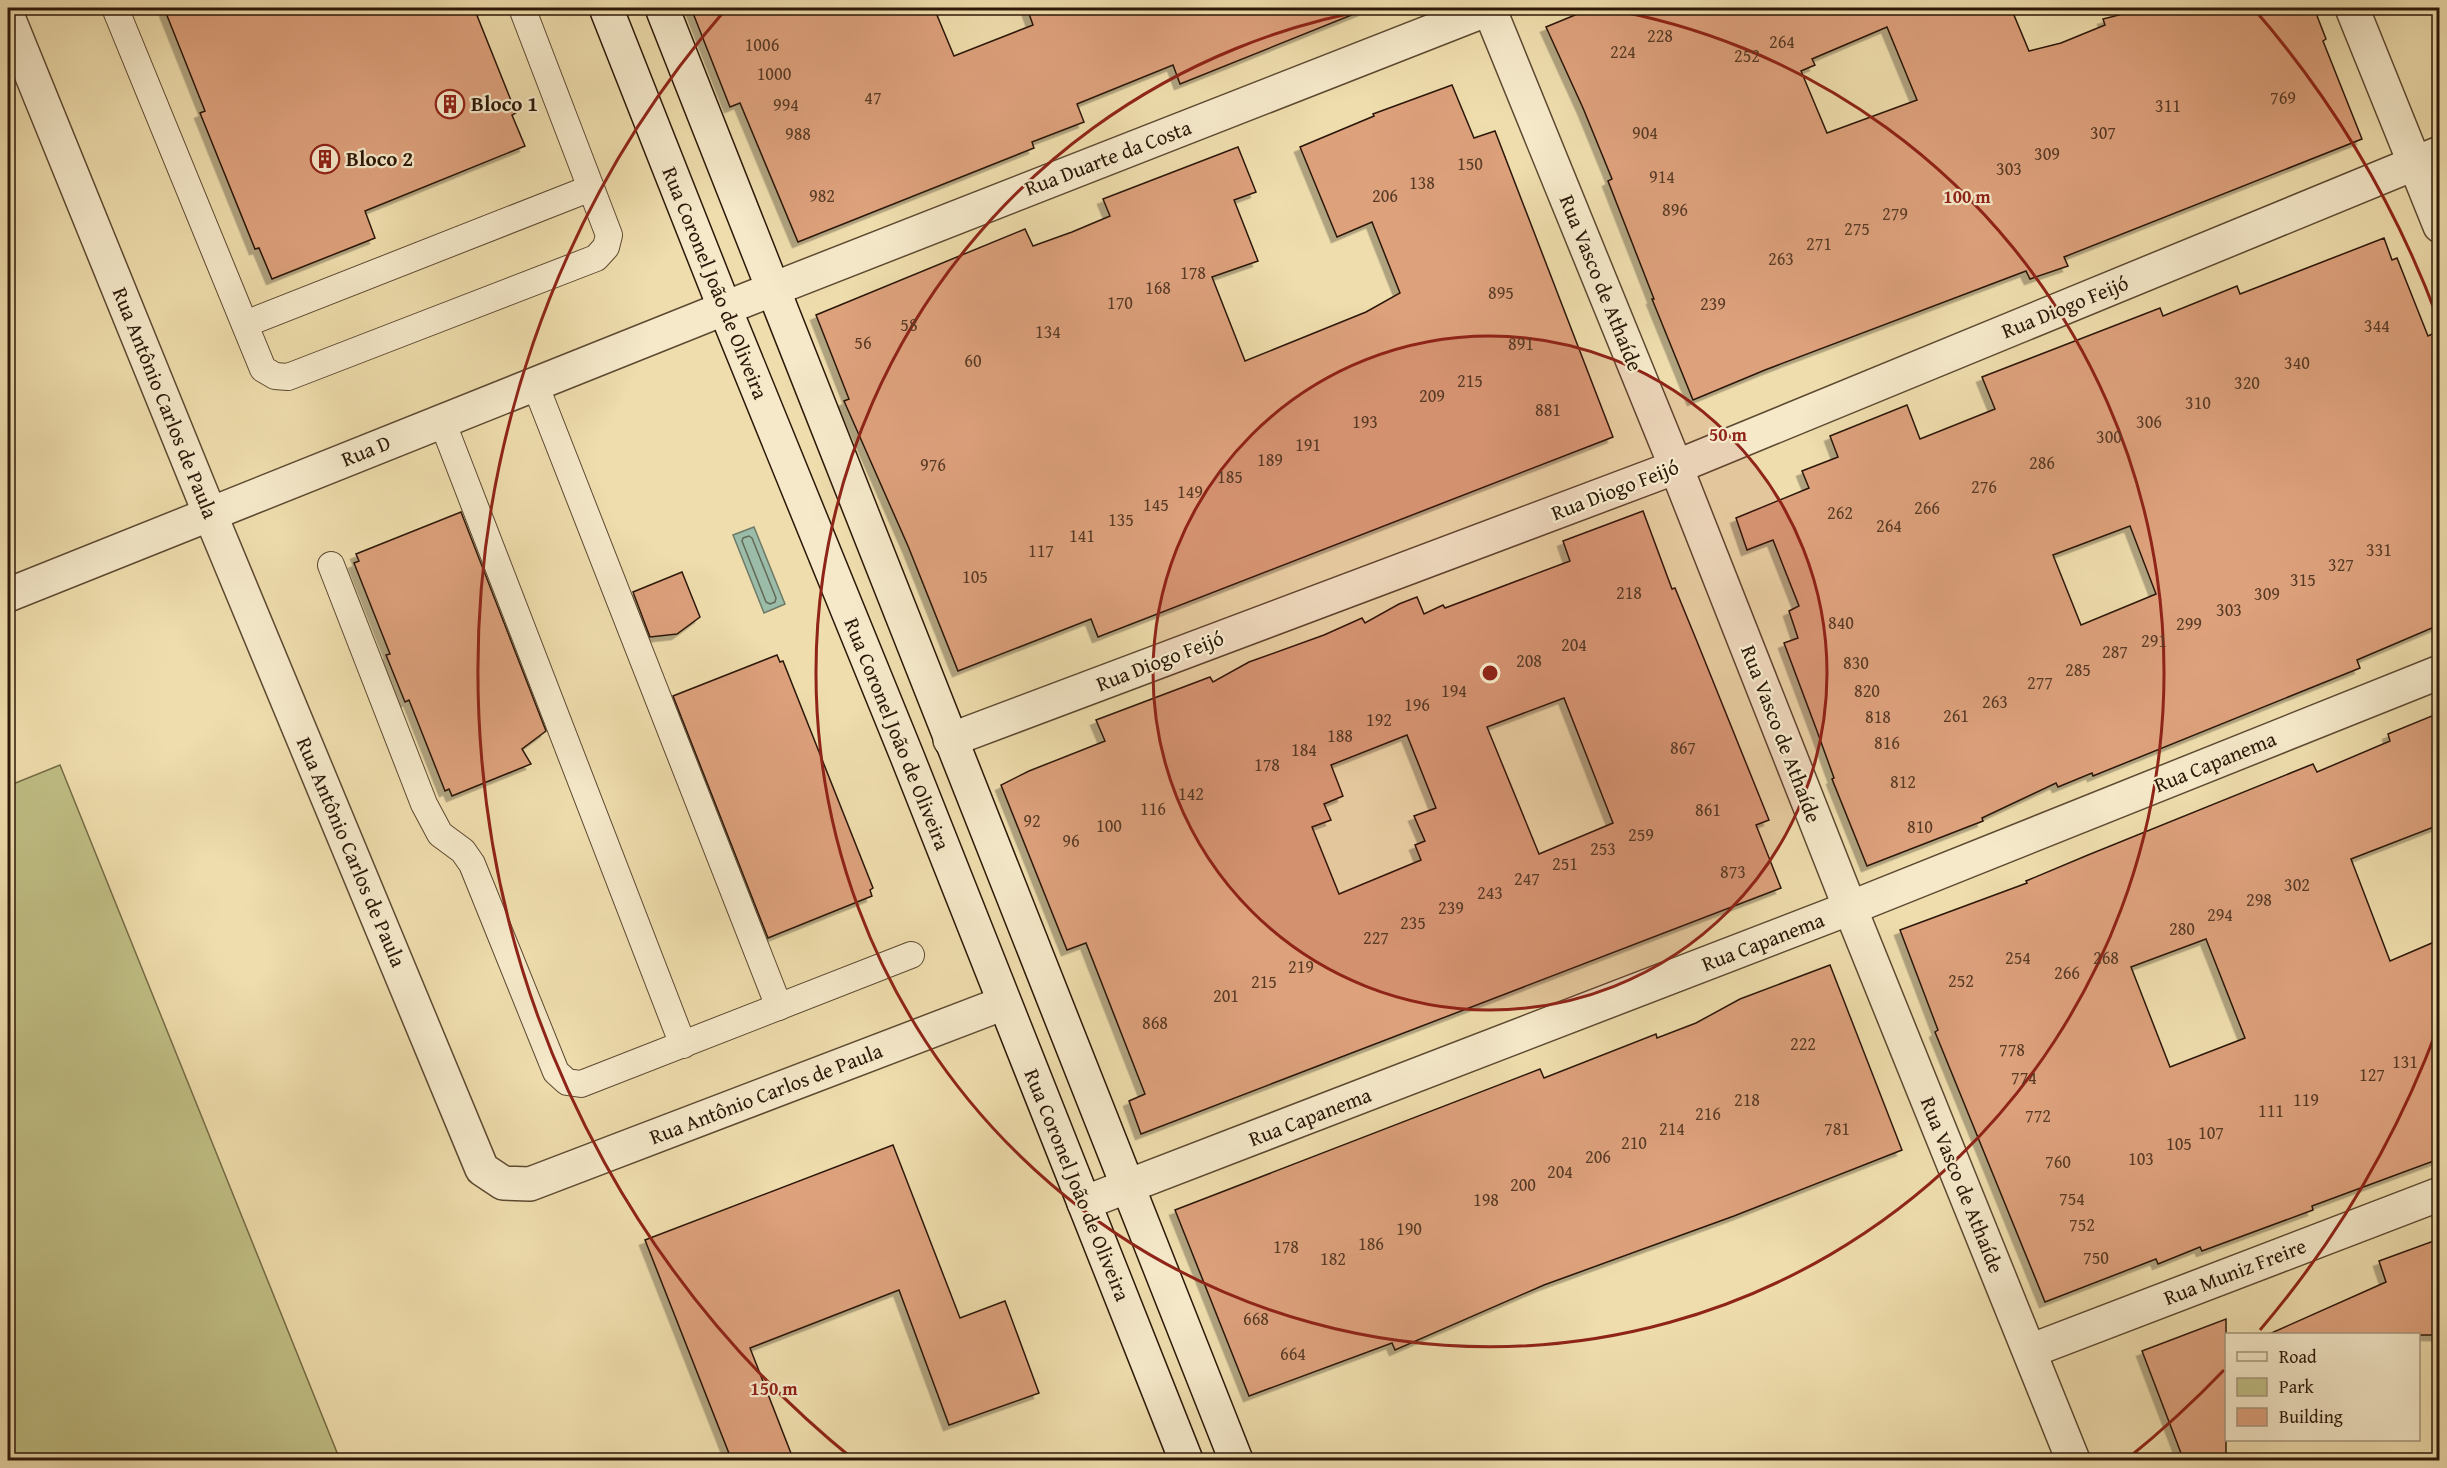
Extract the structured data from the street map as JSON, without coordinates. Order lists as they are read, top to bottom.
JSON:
{
  "streets": {
    "street": [
      "Rua Duarte da Costa",
      "Rua Coronel João de Oliveira",
      "Rua Vasco de Athaíde",
      "Rua Diogo Feijó",
      "Rua Antônio Carlos de Paula",
      "Rua D",
      "Rua Capanema",
      "Rua Muniz Freire"
    ]
  },
  "crossings": [
    ["Rua Duarte da Costa", "Rua Coronel João de Oliveira"],
    ["Rua Duarte da Costa", "Rua Vasco de Athaíde"],
    ["Rua Duarte da Costa", "Rua D"],
    ["Rua Coronel João de Oliveira", "Rua Antônio Carlos de Paula"],
    ["Rua Coronel João de Oliveira", "Rua D"],
    ["Rua Coronel João de Oliveira", "Rua Capanema"],
    ["Rua Vasco de Athaíde", "Rua Diogo Feijó"],
    ["Rua Vasco de Athaíde", "Rua Capanema"],
    ["Rua Vasco de Athaíde", "Rua Muniz Freire"],
    ["Rua Antônio Carlos de Paula", "Rua D"]
  ],
  "places": {
    "building": ["Bloco 1", "Bloco 2"]
  },
  "house_numbers": [
    "228",
    "264",
    "1006",
    "224",
    "252",
    "1000",
    "47",
    "769",
    "994",
    "311",
    "904",
    "307",
    "988",
    "309",
    "150",
    "303",
    "914",
    "138",
    "982",
    "206",
    "896",
    "279",
    "275",
    "271",
    "263",
    "178",
    "168",
    "895",
    "170",
    "239",
    "58",
    "344",
    "134",
    "56",
    "891",
    "60",
    "340",
    "215",
    "320",
    "209",
    "310",
    "881",
    "193",
    "306",
    "300",
    "191",
    "189",
    "286",
    "976",
    "185",
    "276",
    "149",
    "145",
    "266",
    "262",
    "135",
    "264",
    "141",
    "331",
    "117",
    "327",
    "105",
    "315",
    "218",
    "309",
    "303",
    "840",
    "299",
    "291",
    "204",
    "287",
    "208",
    "830",
    "285",
    "277",
    "194",
    "820",
    "263",
    "196",
    "261",
    "818",
    "192",
    "188",
    "816",
    "867",
    "184",
    "178",
    "812",
    "142",
    "116",
    "861",
    "92",
    "100",
    "810",
    "259",
    "96",
    "253",
    "251",
    "873",
    "247",
    "302",
    "243",
    "298",
    "239",
    "294",
    "235",
    "280",
    "227",
    "254",
    "268",
    "219",
    "266",
    "252",
    "215",
    "201",
    "868",
    "222",
    "778",
    "131",
    "127",
    "774",
    "218",
    "119",
    "111",
    "216",
    "772",
    "214",
    "781",
    "107",
    "210",
    "105",
    "206",
    "103",
    "760",
    "204",
    "200",
    "754",
    "198",
    "752",
    "190",
    "186",
    "178",
    "750",
    "182",
    "668",
    "664"
  ],
  "legend": ["Road", "Park", "Building"],
  "rings": ["100 m", "50 m", "150 m"]
}
